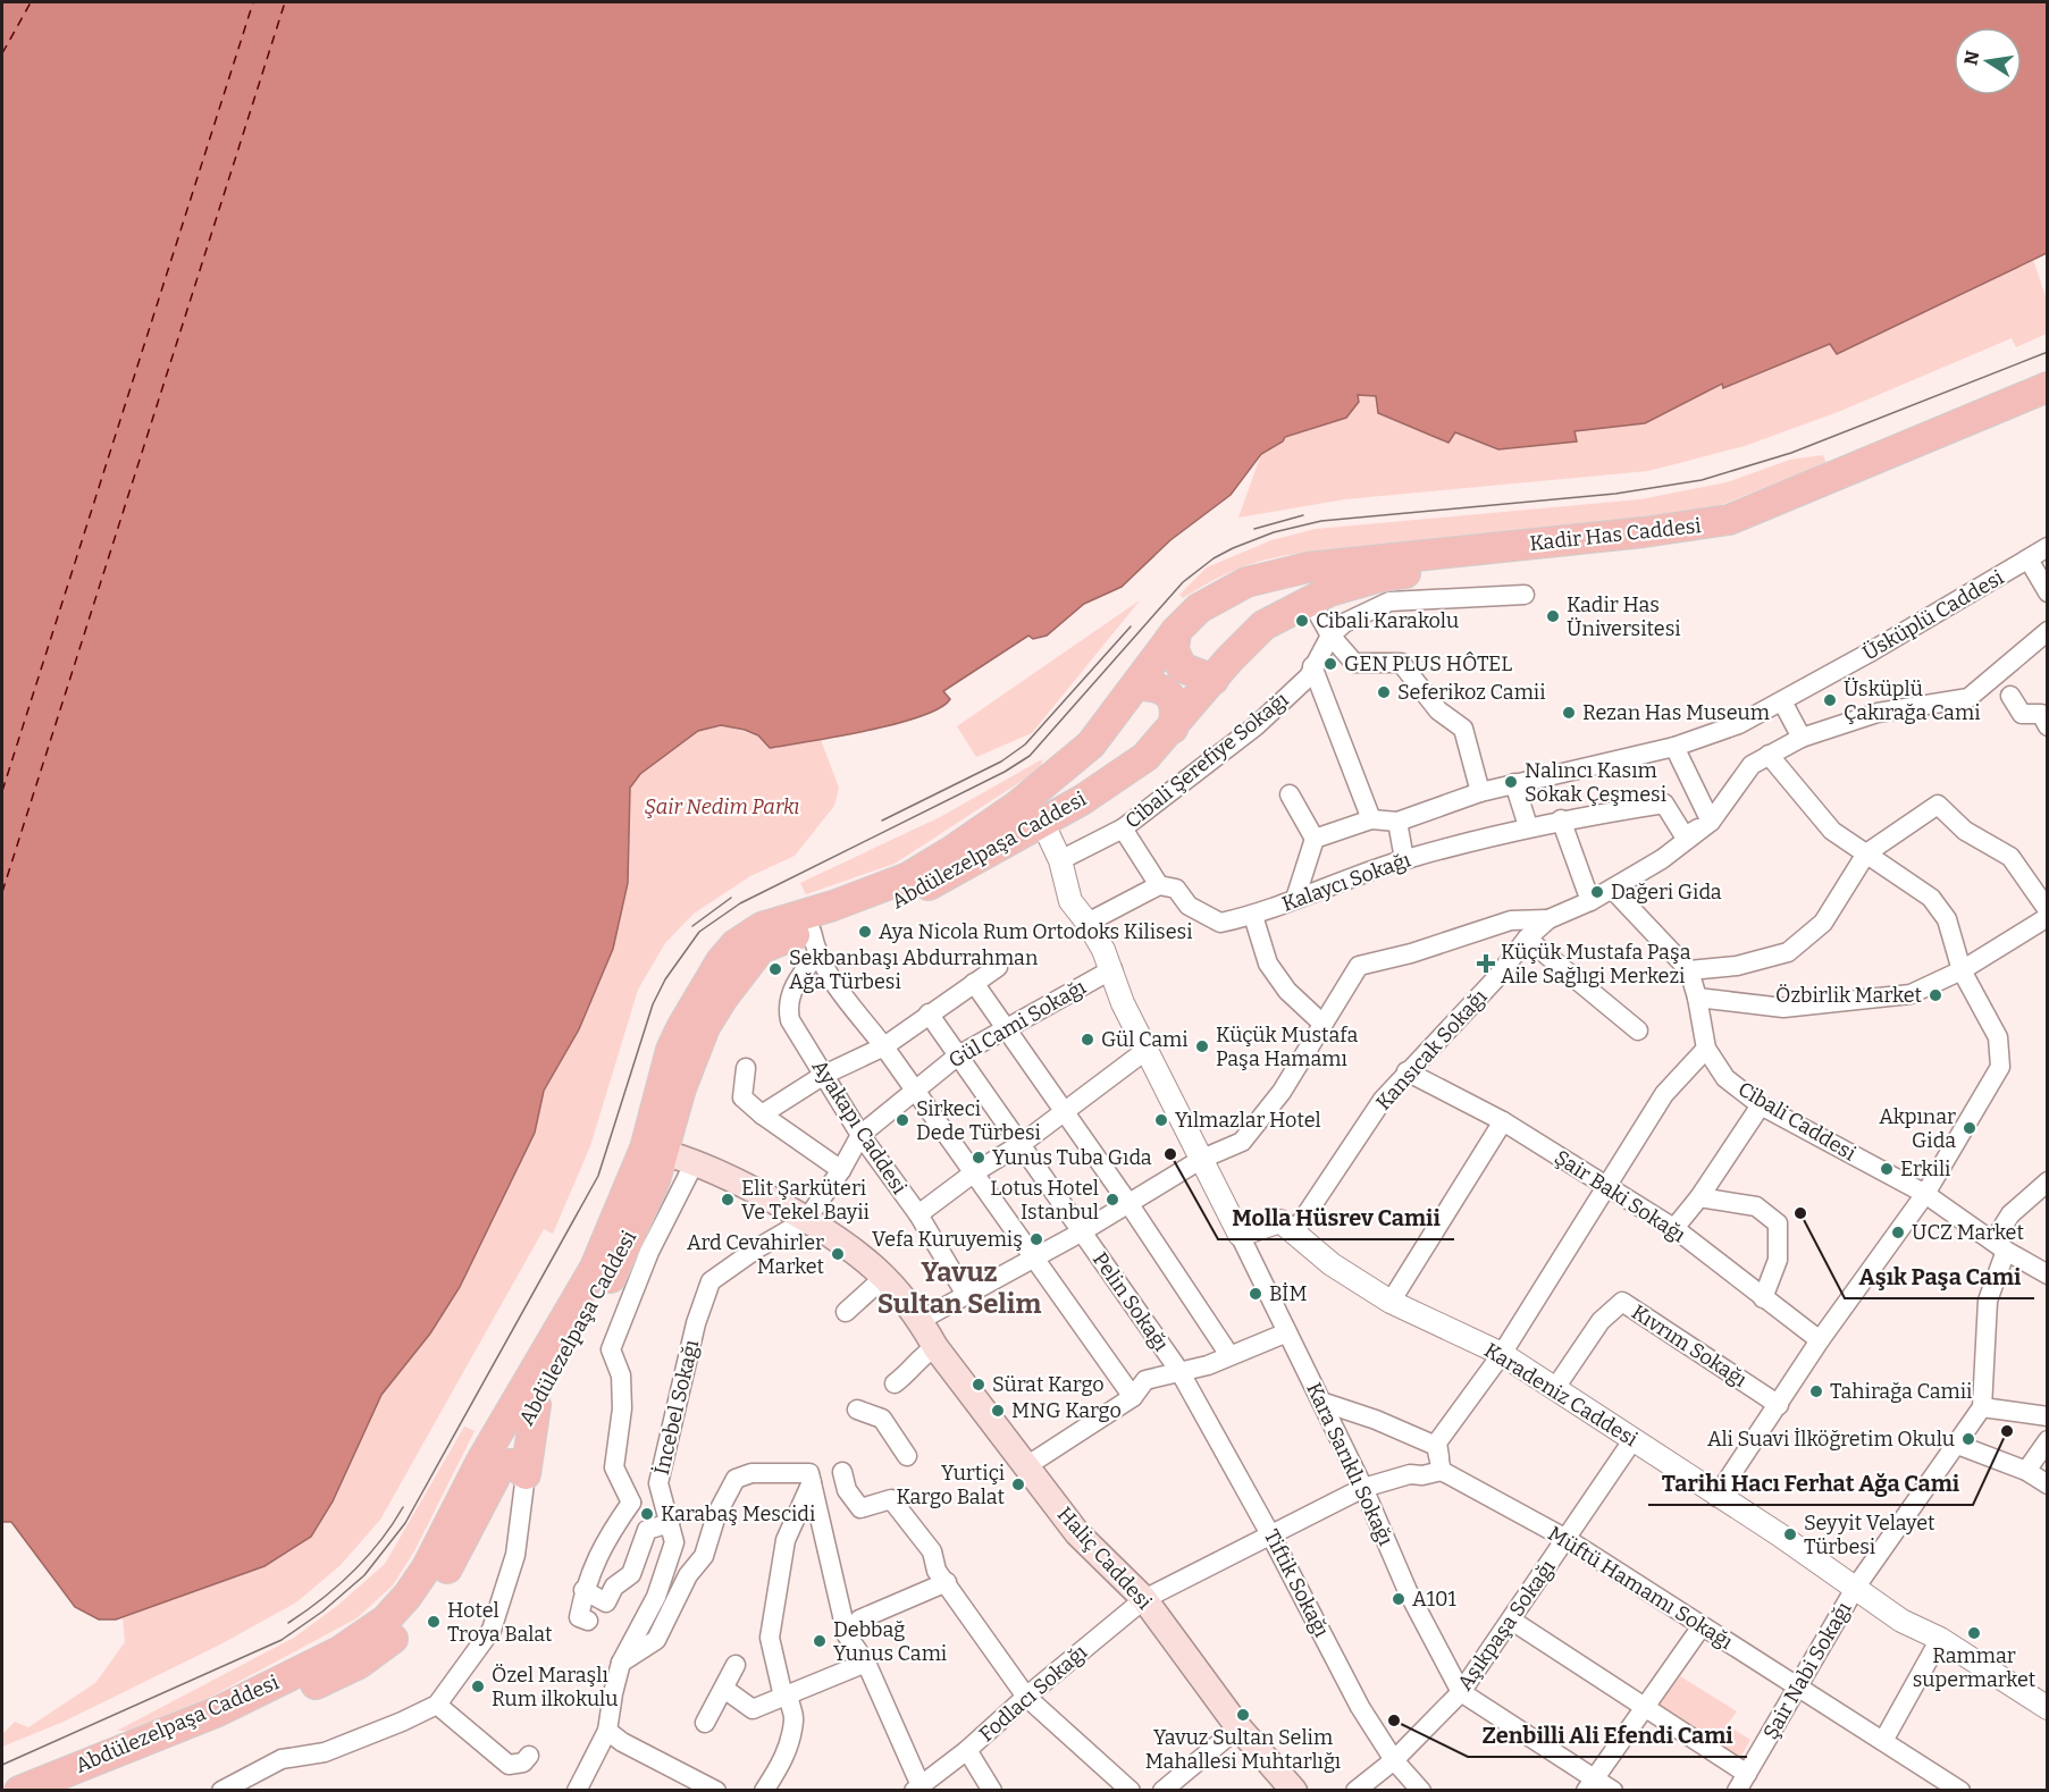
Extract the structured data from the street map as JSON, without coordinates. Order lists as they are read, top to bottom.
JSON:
{
  "streets": {
    "main road": ["Kadir Has Caddesi", "Abdülezelpaşa Caddesi", "Haliç Caddesi"],
    "street": [
      "Üsküplü Caddesi",
      "Cibali Şerefiye Sokağı",
      "Kalaycı Sokağı",
      "Gül Cami Sokağı",
      "Kansıcak Sokağı",
      "Cibali Caddesi",
      "Ayakapı Caddesi",
      "Şair Baki Sokağı",
      "Pelin Sokağı",
      "Kıvrım Sokağı",
      "Karadeniz Caddesi",
      "İncebel Sokağı",
      "Kara Sarıklı Sokağı",
      "Tiftik Sokağı",
      "Müftü Hamamı Sokağı",
      "Aşıkpaşa Sokağı",
      "Şair Nabi Sokağı",
      "Fodlacı Sokağı"
    ]
  },
  "crossings": [
    ["Kadir Has Caddesi", "Abdülezelpaşa Caddesi"],
    ["Cibali Şerefiye Sokağı", "Kalaycı Sokağı"],
    ["Abdülezelpaşa Caddesi", "Ayakapı Caddesi"],
    ["Abdülezelpaşa Caddesi", "Haliç Caddesi"],
    ["Gül Cami Sokağı", "Ayakapı Caddesi"],
    ["Gül Cami Sokağı", "Pelin Sokağı"],
    ["Kansıcak Sokağı", "Şair Baki Sokağı"],
    ["Kansıcak Sokağı", "Karadeniz Caddesi"],
    ["Pelin Sokağı", "Tiftik Sokağı"],
    ["Kıvrım Sokağı", "Karadeniz Caddesi"],
    ["Karadeniz Caddesi", "Kara Sarıklı Sokağı"],
    ["Karadeniz Caddesi", "Aşıkpaşa Sokağı"],
    ["Karadeniz Caddesi", "Şair Nabi Sokağı"],
    ["İncebel Sokağı", "Haliç Caddesi"],
    ["Kara Sarıklı Sokağı", "Aşıkpaşa Sokağı"],
    ["Kara Sarıklı Sokağı", "Fodlacı Sokağı"],
    ["Haliç Caddesi", "Fodlacı Sokağı"],
    ["Tiftik Sokağı", "Aşıkpaşa Sokağı"],
    ["Tiftik Sokağı", "Fodlacı Sokağı"],
    ["Müftü Hamamı Sokağı", "Aşıkpaşa Sokağı"],
    ["Müftü Hamamı Sokağı", "Şair Nabi Sokağı"],
    ["Müftü Hamamı Sokağı", "Fodlacı Sokağı"]
  ],
  "districts": ["Yavuz Sultan Selim"],
  "parks": ["Şair Nedim Parkı"],
  "places": {
    "other": [
      "Kadir Has Üniversitesi",
      "Cibali Karakolu",
      "GEN PLUS HÔTEL",
      "Seferikoz Camii",
      "Üsküplü Çakırağa Cami",
      "Rezan Has Museum",
      "Nalıncı Kasım Sokak Çeşmesi",
      "Dağeri Gida",
      "Aya Nicola Rum Ortodoks Kilisesi",
      "Sekbanbaşı Abdurrahman Ağa Türbesi",
      "Özbirlik Market",
      "Gül Cami",
      "Küçük Mustafa Paşa Hamamı",
      "Sirkeci Dede Türbesi",
      "Yılmazlar Hotel",
      "Akpınar Gida",
      "Molla Hüsrev Camii",
      "Yunus Tuba Gıda",
      "Erkili",
      "Elit Şarküteri Ve Tekel Bayii",
      "Lotus Hotel Istanbul",
      "Aşık Paşa Cami",
      "UCZ Market",
      "Vefa Kuruyemiş",
      "Ard Cevahirler Market",
      "BİM",
      "Sürat Kargo",
      "Tahirağa Camii",
      "MNG Kargo",
      "Tarihi Hacı Ferhat Ağa Cami",
      "Ali Suavi İlköğretim Okulu",
      "Yurtiçi Kargo Balat",
      "Karabaş Mescidi",
      "Seyyit Velayet Türbesi",
      "A101",
      "Hotel Troya Balat",
      "Rammar supermarket",
      "Debbağ Yunus Cami",
      "Özel Maraşlı Rum ilkokulu",
      "Yavuz Sultan Selim Mahallesi Muhtarlığı",
      "Zenbilli Ali Efendi Cami"
    ],
    "health": ["Küçük Mustafa Paşa Aile Sağlıgi Merkezi"]
  },
  "north": "left"
}
